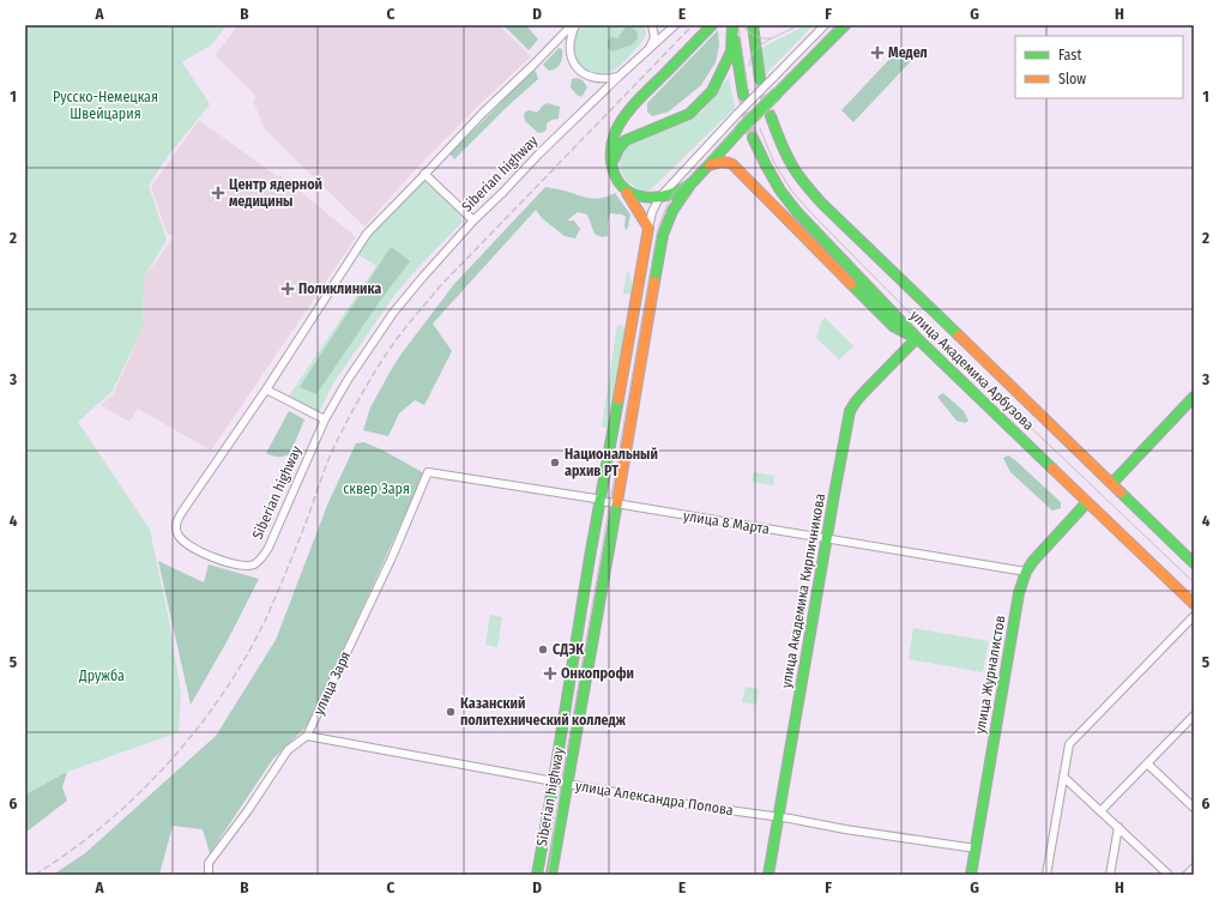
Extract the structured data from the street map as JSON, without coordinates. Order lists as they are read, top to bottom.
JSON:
{
  "streets": {
    "main road": [
      "Siberian highway",
      "улица Академика Арбузова",
      "улица Академика Кирпичникова",
      "улица Журналистов"
    ],
    "street": ["улица 8 Марта", "улица Заря", "улица Александра Попова"]
  },
  "crossings": [
    ["Siberian highway", "улица 8 Марта"],
    ["Siberian highway", "улица Александра Попова"],
    ["улица Академика Арбузова", "улица Академика Кирпичникова"],
    ["улица Академика Арбузова", "улица Журналистов"],
    ["улица 8 Марта", "улица Академика Кирпичникова"],
    ["улица 8 Марта", "улица Журналистов"],
    ["улица 8 Марта", "улица Заря"],
    ["улица Академика Кирпичникова", "улица Александра Попова"],
    ["улица Журналистов", "улица Александра Попова"],
    ["улица Заря", "улица Александра Попова"]
  ],
  "parks": ["Русско-Немецкая Швейцария", "сквер Заря", "Дружба"],
  "places": {
    "health": [
      "Медел",
      "Центр ядерной медицины",
      "Поликлиника",
      "Онкопрофи"
    ],
    "other": ["Национальный архив РТ", "СДЭК", "Казанский политехнический колледж"]
  },
  "legend": ["Fast", "Slow"],
  "grid": {
    "columns": [
      "A",
      "B",
      "C",
      "D",
      "E",
      "F",
      "G",
      "H"
    ],
    "rows": [
      "1",
      "2",
      "3",
      "4",
      "5",
      "6"
    ]
  }
}
